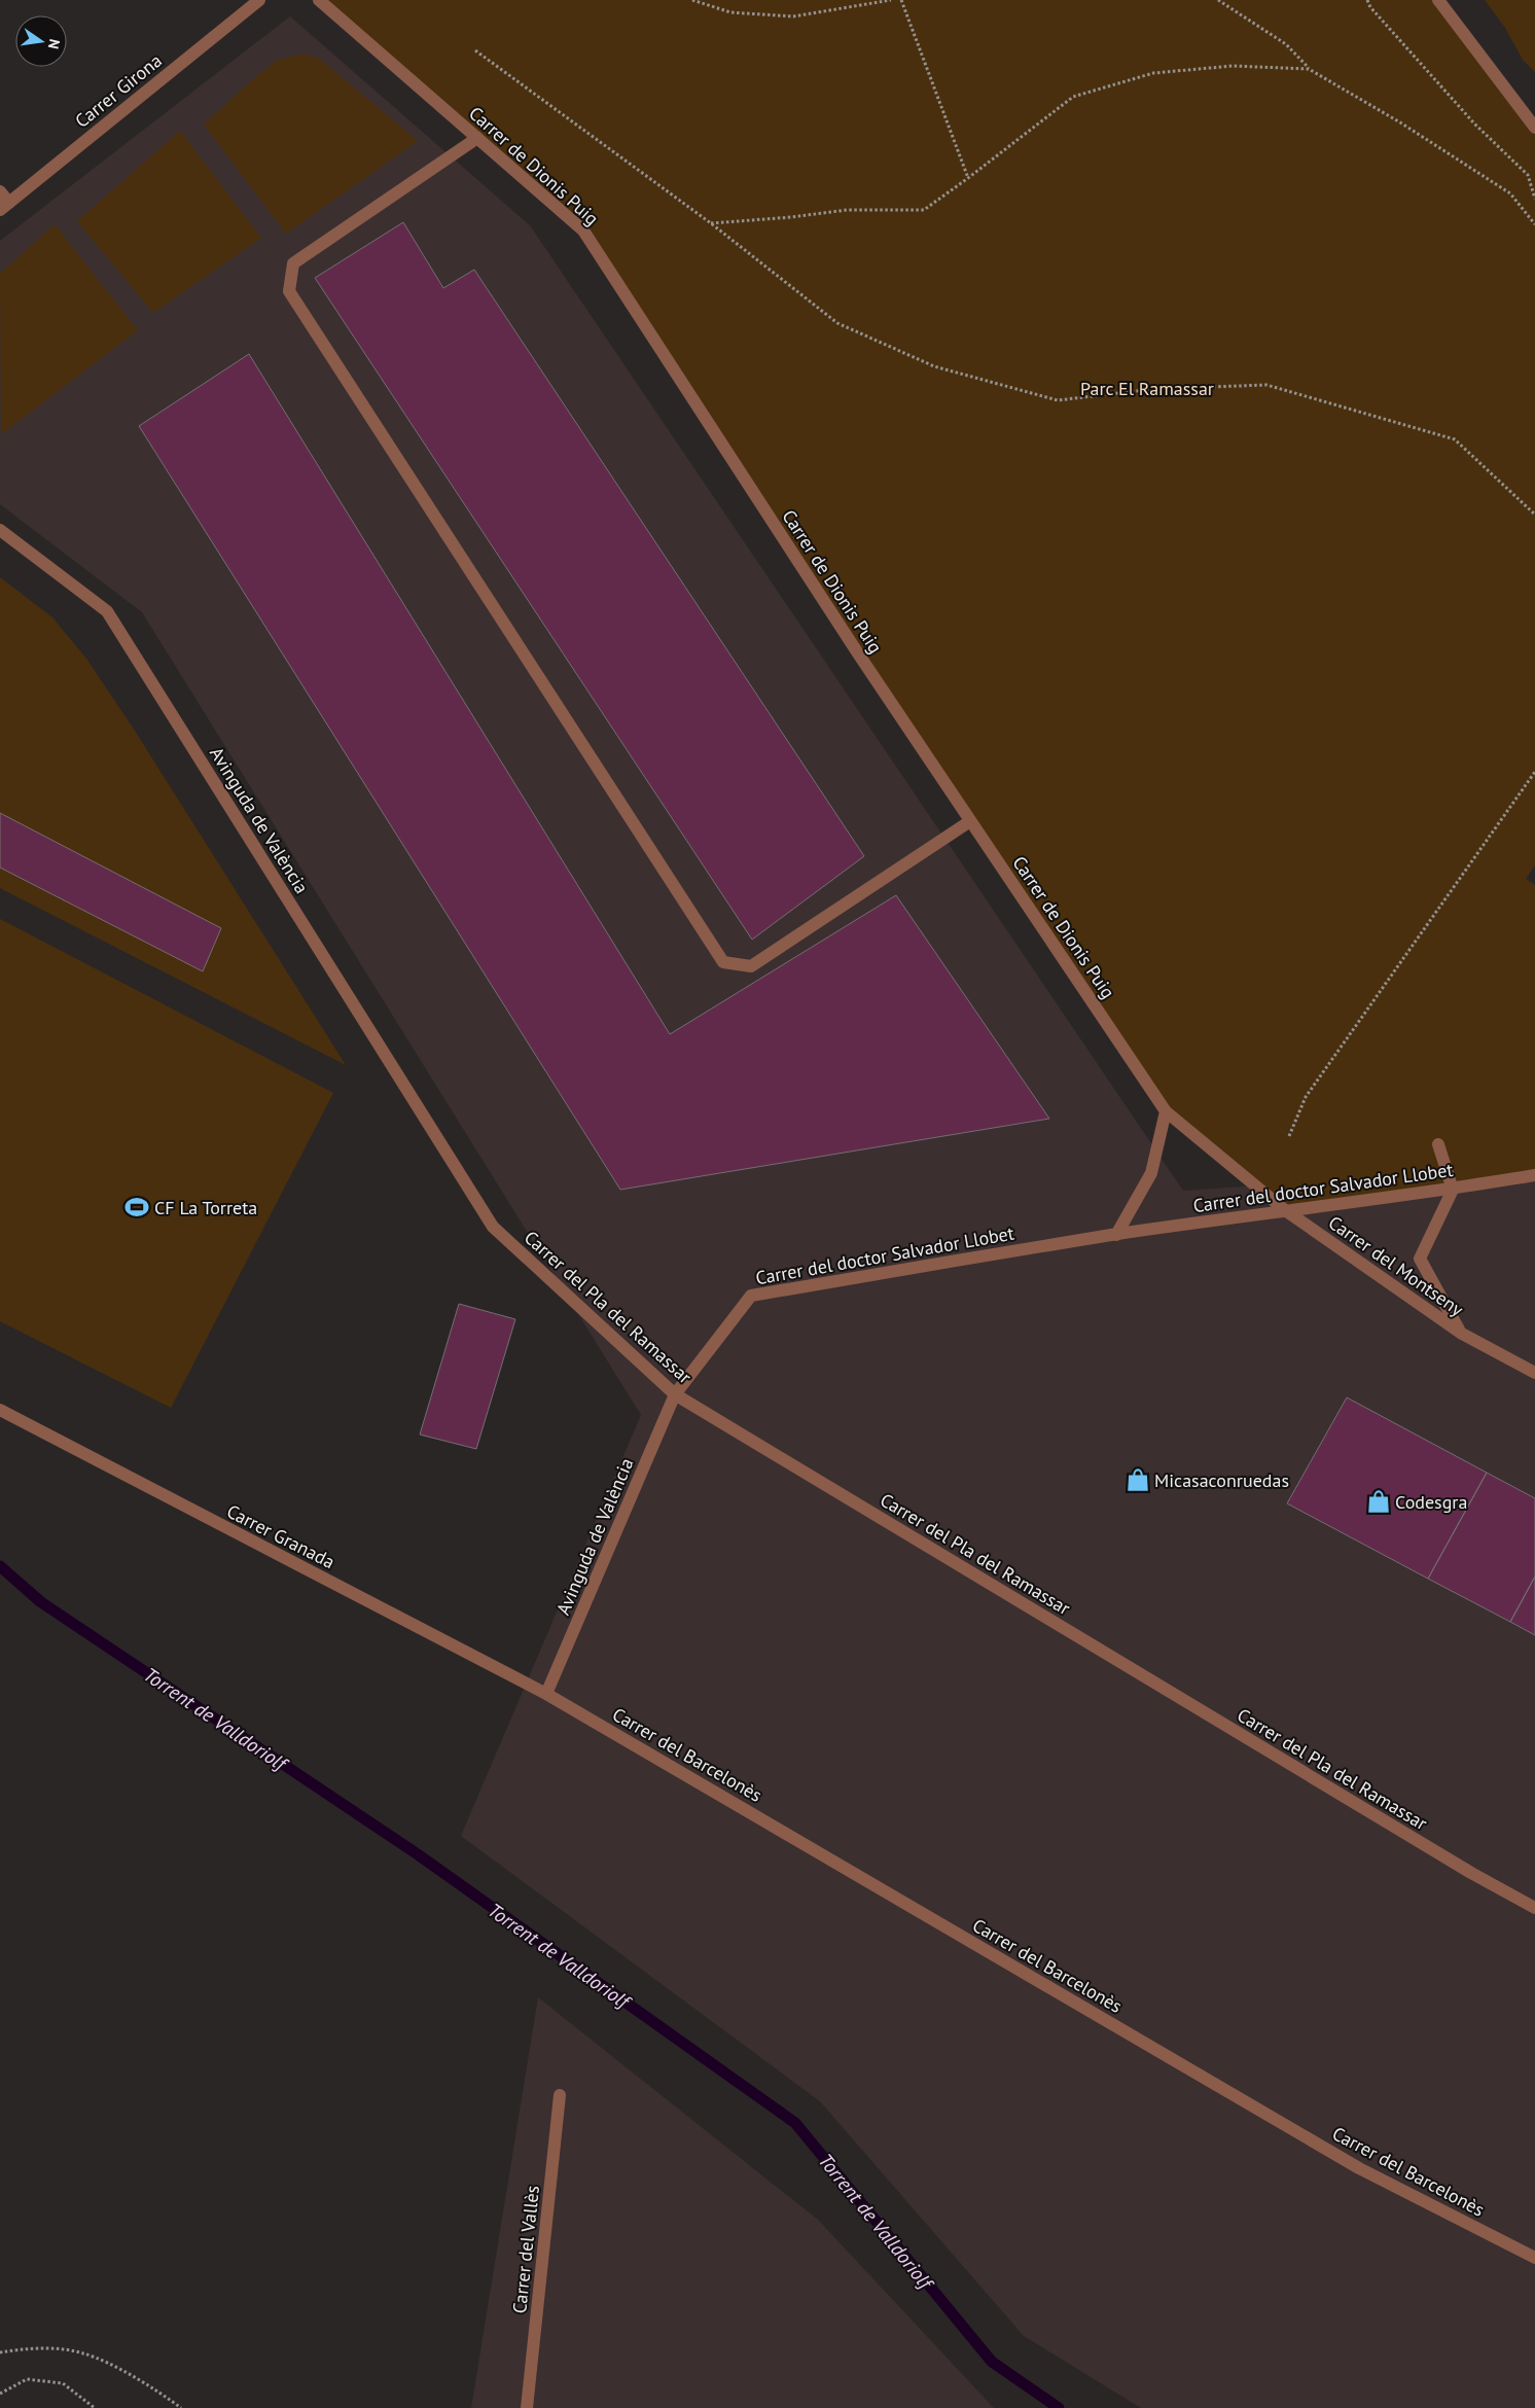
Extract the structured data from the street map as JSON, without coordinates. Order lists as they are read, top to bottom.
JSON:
{
  "streets": {
    "street": [
      "Carrer Girona",
      "Carrer de Dionis Puig",
      "Avinguda de València",
      "Carrer del doctor Salvador Llobet",
      "Carrer del Montseny",
      "Carrer del Pla del Ramassar",
      "Carrer Granada",
      "Carrer del Barcelonès",
      "Carrer del Vallès"
    ]
  },
  "crossings": [
    ["Carrer de Dionis Puig", "Carrer del doctor Salvador Llobet"],
    ["Carrer de Dionis Puig", "Carrer del Montseny"],
    ["Avinguda de València", "Carrer del doctor Salvador Llobet"],
    ["Avinguda de València", "Carrer del Pla del Ramassar"],
    ["Avinguda de València", "Carrer Granada"],
    ["Avinguda de València", "Carrer del Barcelonès"],
    ["Carrer del doctor Salvador Llobet", "Carrer del Montseny"],
    ["Carrer del doctor Salvador Llobet", "Carrer del Pla del Ramassar"],
    ["Carrer Granada", "Carrer del Barcelonès"]
  ],
  "water": ["Torrent de Valldoriolf"],
  "parks": ["Parc El Ramassar"],
  "places": {
    "sports": ["CF La Torreta"],
    "shop": ["Micasaconruedas", "Codesgra"]
  },
  "north": "right"
}
